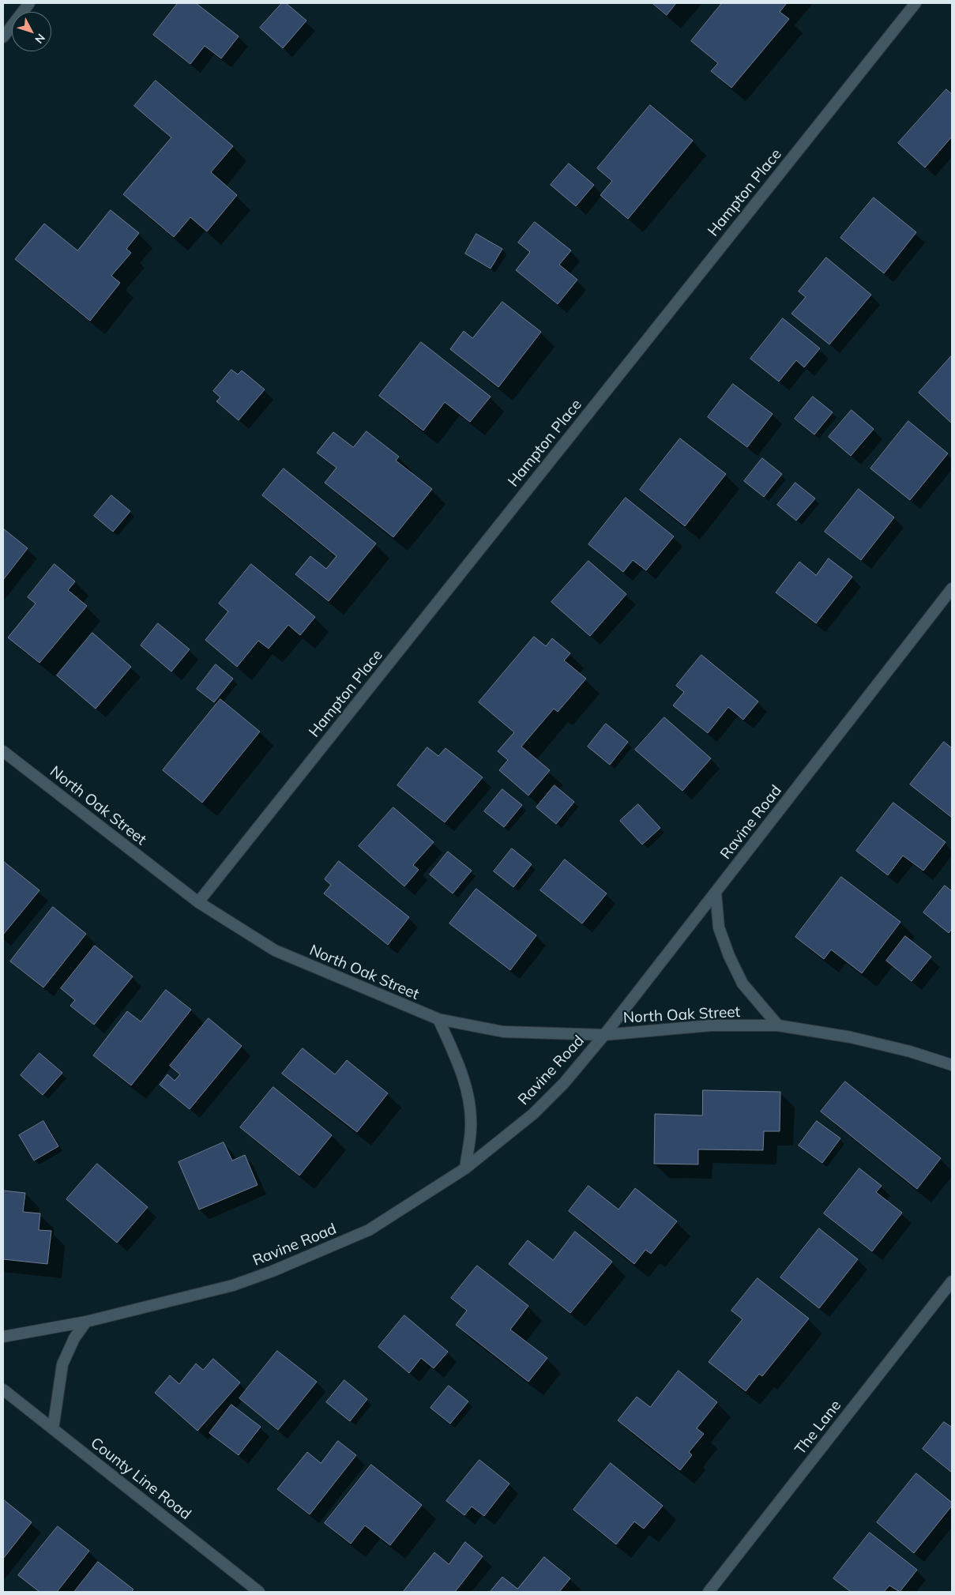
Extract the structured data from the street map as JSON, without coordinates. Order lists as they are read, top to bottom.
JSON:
{
  "streets": {
    "street": [
      "Hampton Place",
      "North Oak Street",
      "Ravine Road",
      "The Lane",
      "County Line Road"
    ]
  },
  "crossings": [
    ["Hampton Place", "North Oak Street"],
    ["North Oak Street", "Ravine Road"]
  ],
  "north": "bottom right"
}
